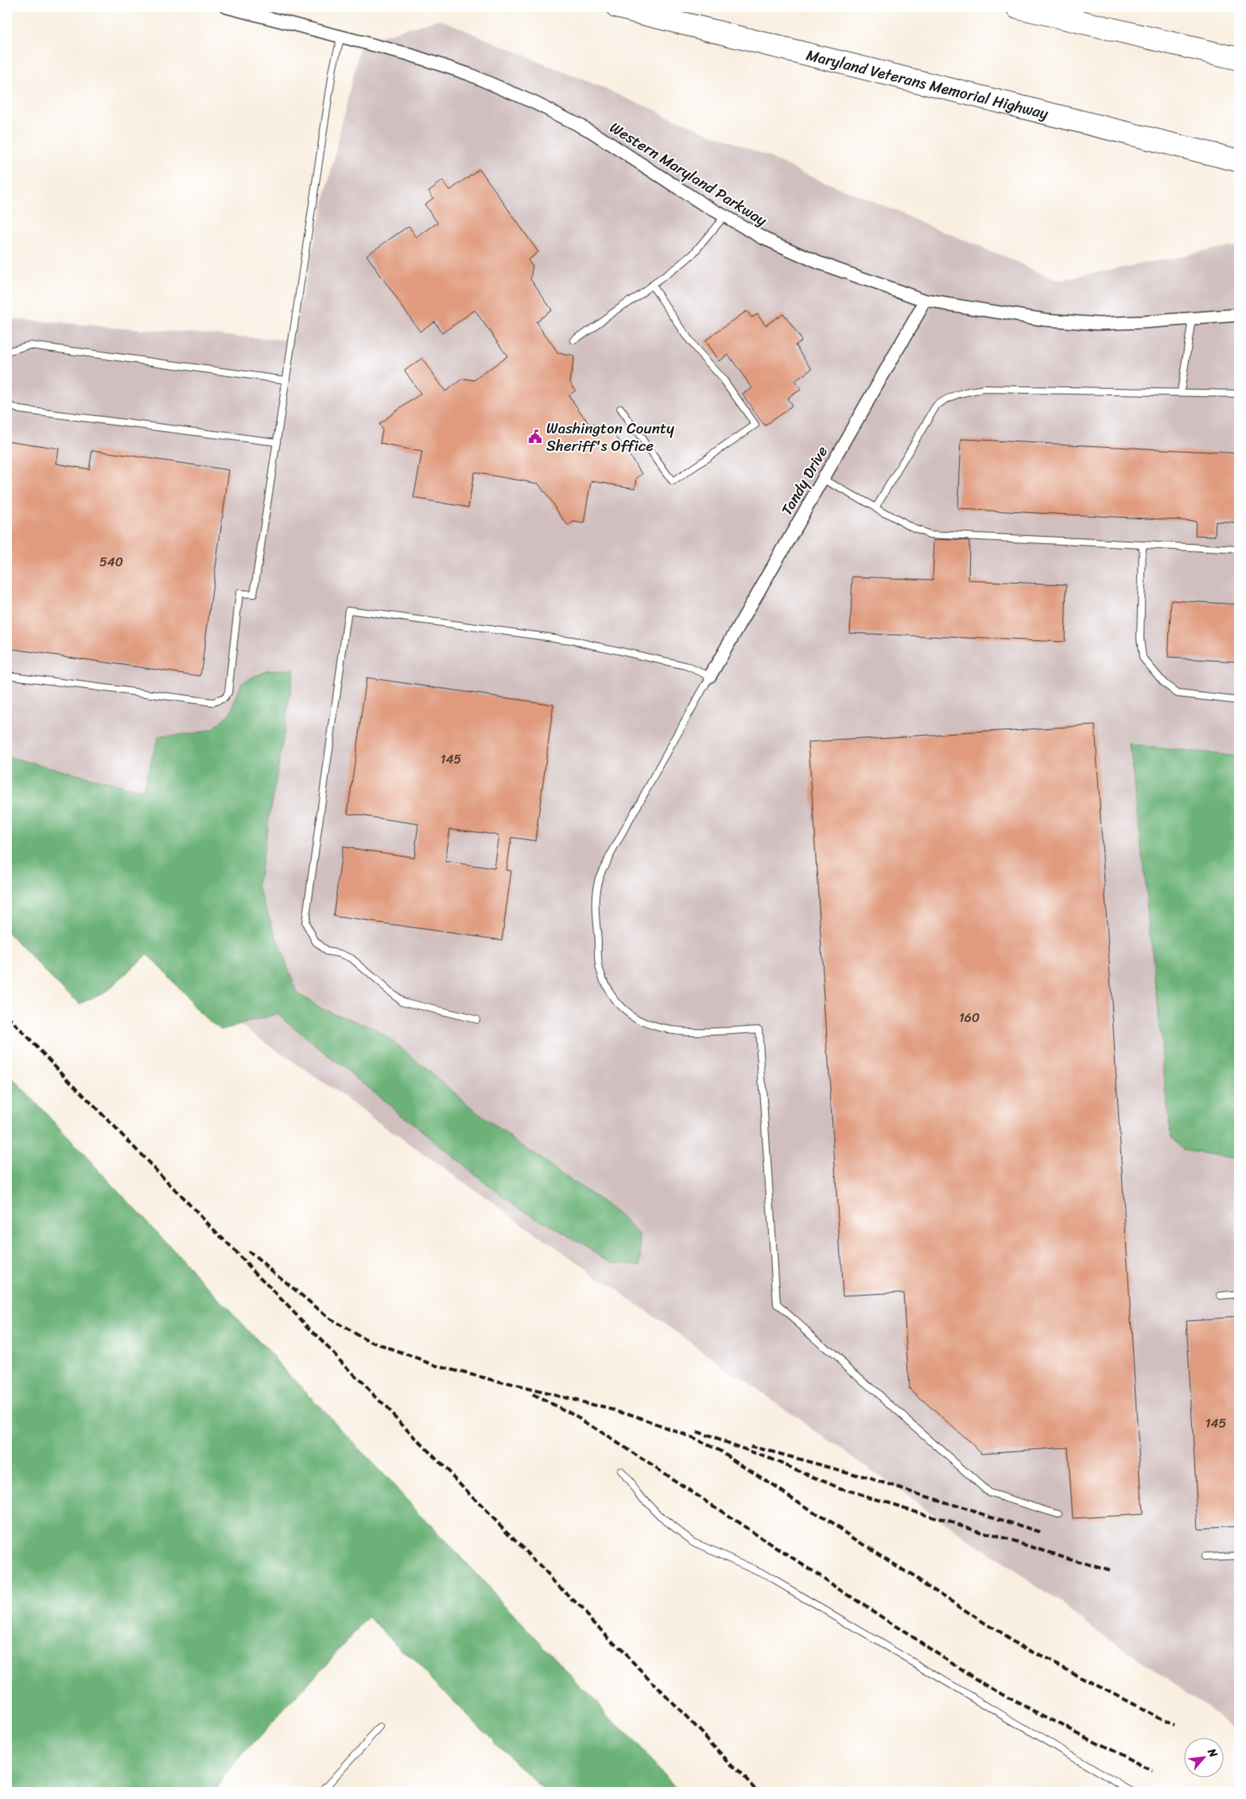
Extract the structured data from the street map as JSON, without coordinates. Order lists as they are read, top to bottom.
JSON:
{
  "streets": {
    "highway": ["Maryland Veterans Memorial Highway"],
    "street": ["Western Maryland Parkway", "Tandy Drive"]
  },
  "crossings": [
    ["Western Maryland Parkway", "Tandy Drive"]
  ],
  "places": {
    "public building": ["Washington County Sheriff's Office"]
  },
  "house_numbers": [
    "540",
    "145",
    "160",
    "145"
  ],
  "north": "top right"
}
